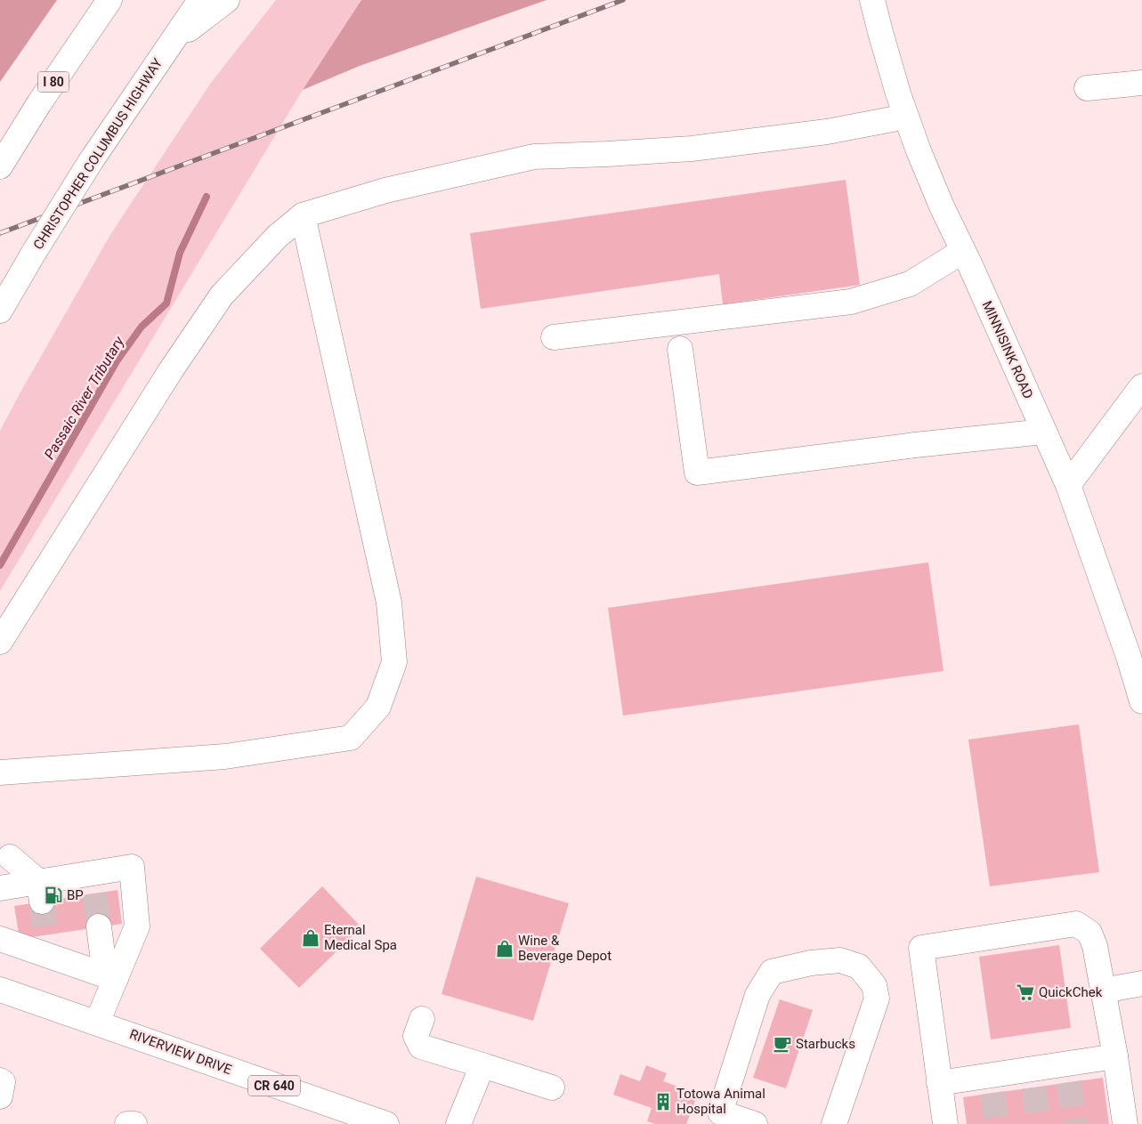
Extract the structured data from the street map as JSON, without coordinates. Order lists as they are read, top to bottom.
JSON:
{
  "streets": {
    "main road": [
      "I 80",
      "CHRISTOPHER COLUMBUS HIGHWAY",
      "MINNISINK ROAD",
      "RIVERVIEW DRIVE",
      "CR 640"
    ]
  },
  "water": ["Passaic River Tributary"],
  "places": {
    "fuel station": ["BP"],
    "shop": ["Eternal Medical Spa", "Wine & Beverage Depot"],
    "supermarket": ["QuickChek"],
    "cafe": ["Starbucks"],
    "building": ["Totowa Animal Hospital"]
  }
}
